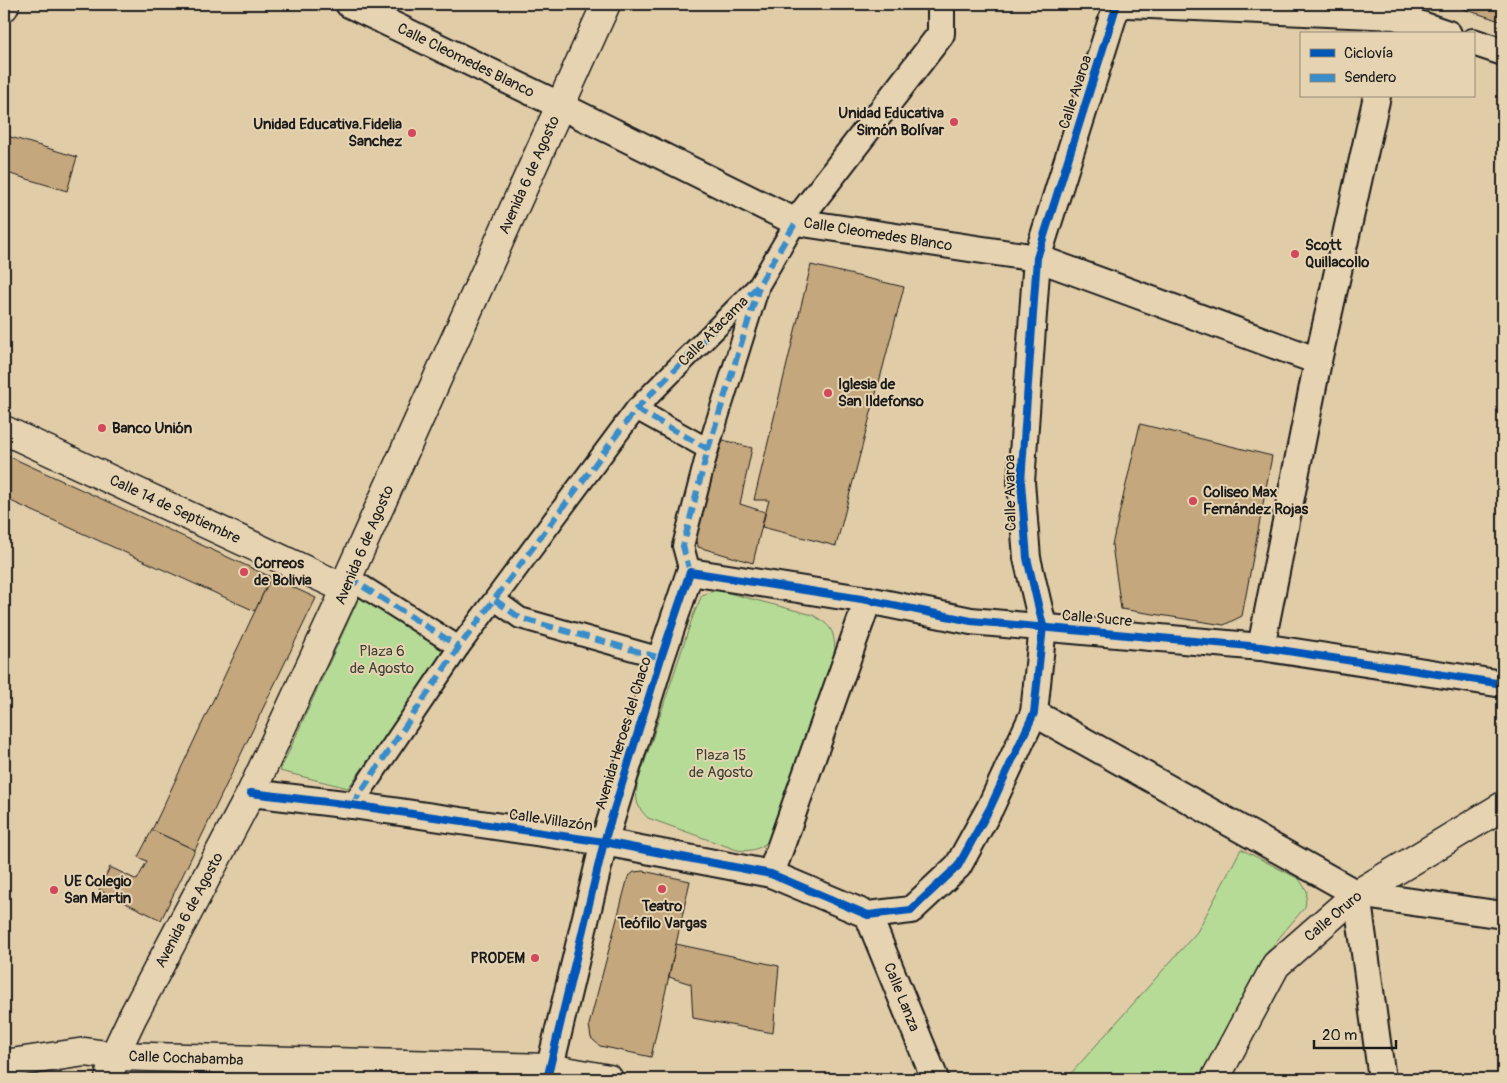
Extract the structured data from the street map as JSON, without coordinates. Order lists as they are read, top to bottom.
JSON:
{
  "streets": {
    "main road": [
      "Avenida 6 de Agosto",
      "Calle 14 de Septiembre",
      "Calle Oruro",
      "Calle Cochabamba"
    ],
    "street": [
      "Calle Cleomedes Blanco",
      "Calle Avaroa",
      "Calle Atacama",
      "Calle Sucre",
      "Avenida Heroes del Chaco",
      "Calle Villazón",
      "Calle Lanza"
    ]
  },
  "crossings": [
    ["Calle Cleomedes Blanco", "Calle Avaroa"],
    ["Calle Cleomedes Blanco", "Avenida 6 de Agosto"],
    ["Calle Cleomedes Blanco", "Calle Atacama"],
    ["Calle Avaroa", "Calle Sucre"],
    ["Calle Avaroa", "Calle Villazón"],
    ["Calle Avaroa", "Calle Lanza"],
    ["Avenida 6 de Agosto", "Calle 14 de Septiembre"],
    ["Avenida 6 de Agosto", "Calle Villazón"],
    ["Avenida 6 de Agosto", "Calle Cochabamba"],
    ["Calle Atacama", "Calle Villazón"],
    ["Calle Sucre", "Avenida Heroes del Chaco"],
    ["Avenida Heroes del Chaco", "Calle Villazón"],
    ["Avenida Heroes del Chaco", "Calle Cochabamba"],
    ["Calle Villazón", "Calle Lanza"]
  ],
  "parks": ["Plaza 6 de Agosto", "Plaza 15 de Agosto"],
  "places": [
    "Unidad Educativa Simón Bolívar",
    "Unidad Educativa.Fidelia Sanchez",
    "Scott Quillacollo",
    "Iglesia de San Ildefonso",
    "Banco Unión",
    "Coliseo Max Fernández Rojas",
    "Correos de Bolivia",
    "Teatro Teófilo Vargas",
    "UE Colegio San Martin",
    "PRODEM"
  ],
  "legend": ["Ciclovía", "Sendero"],
  "scale_bar": "20 m"
}
